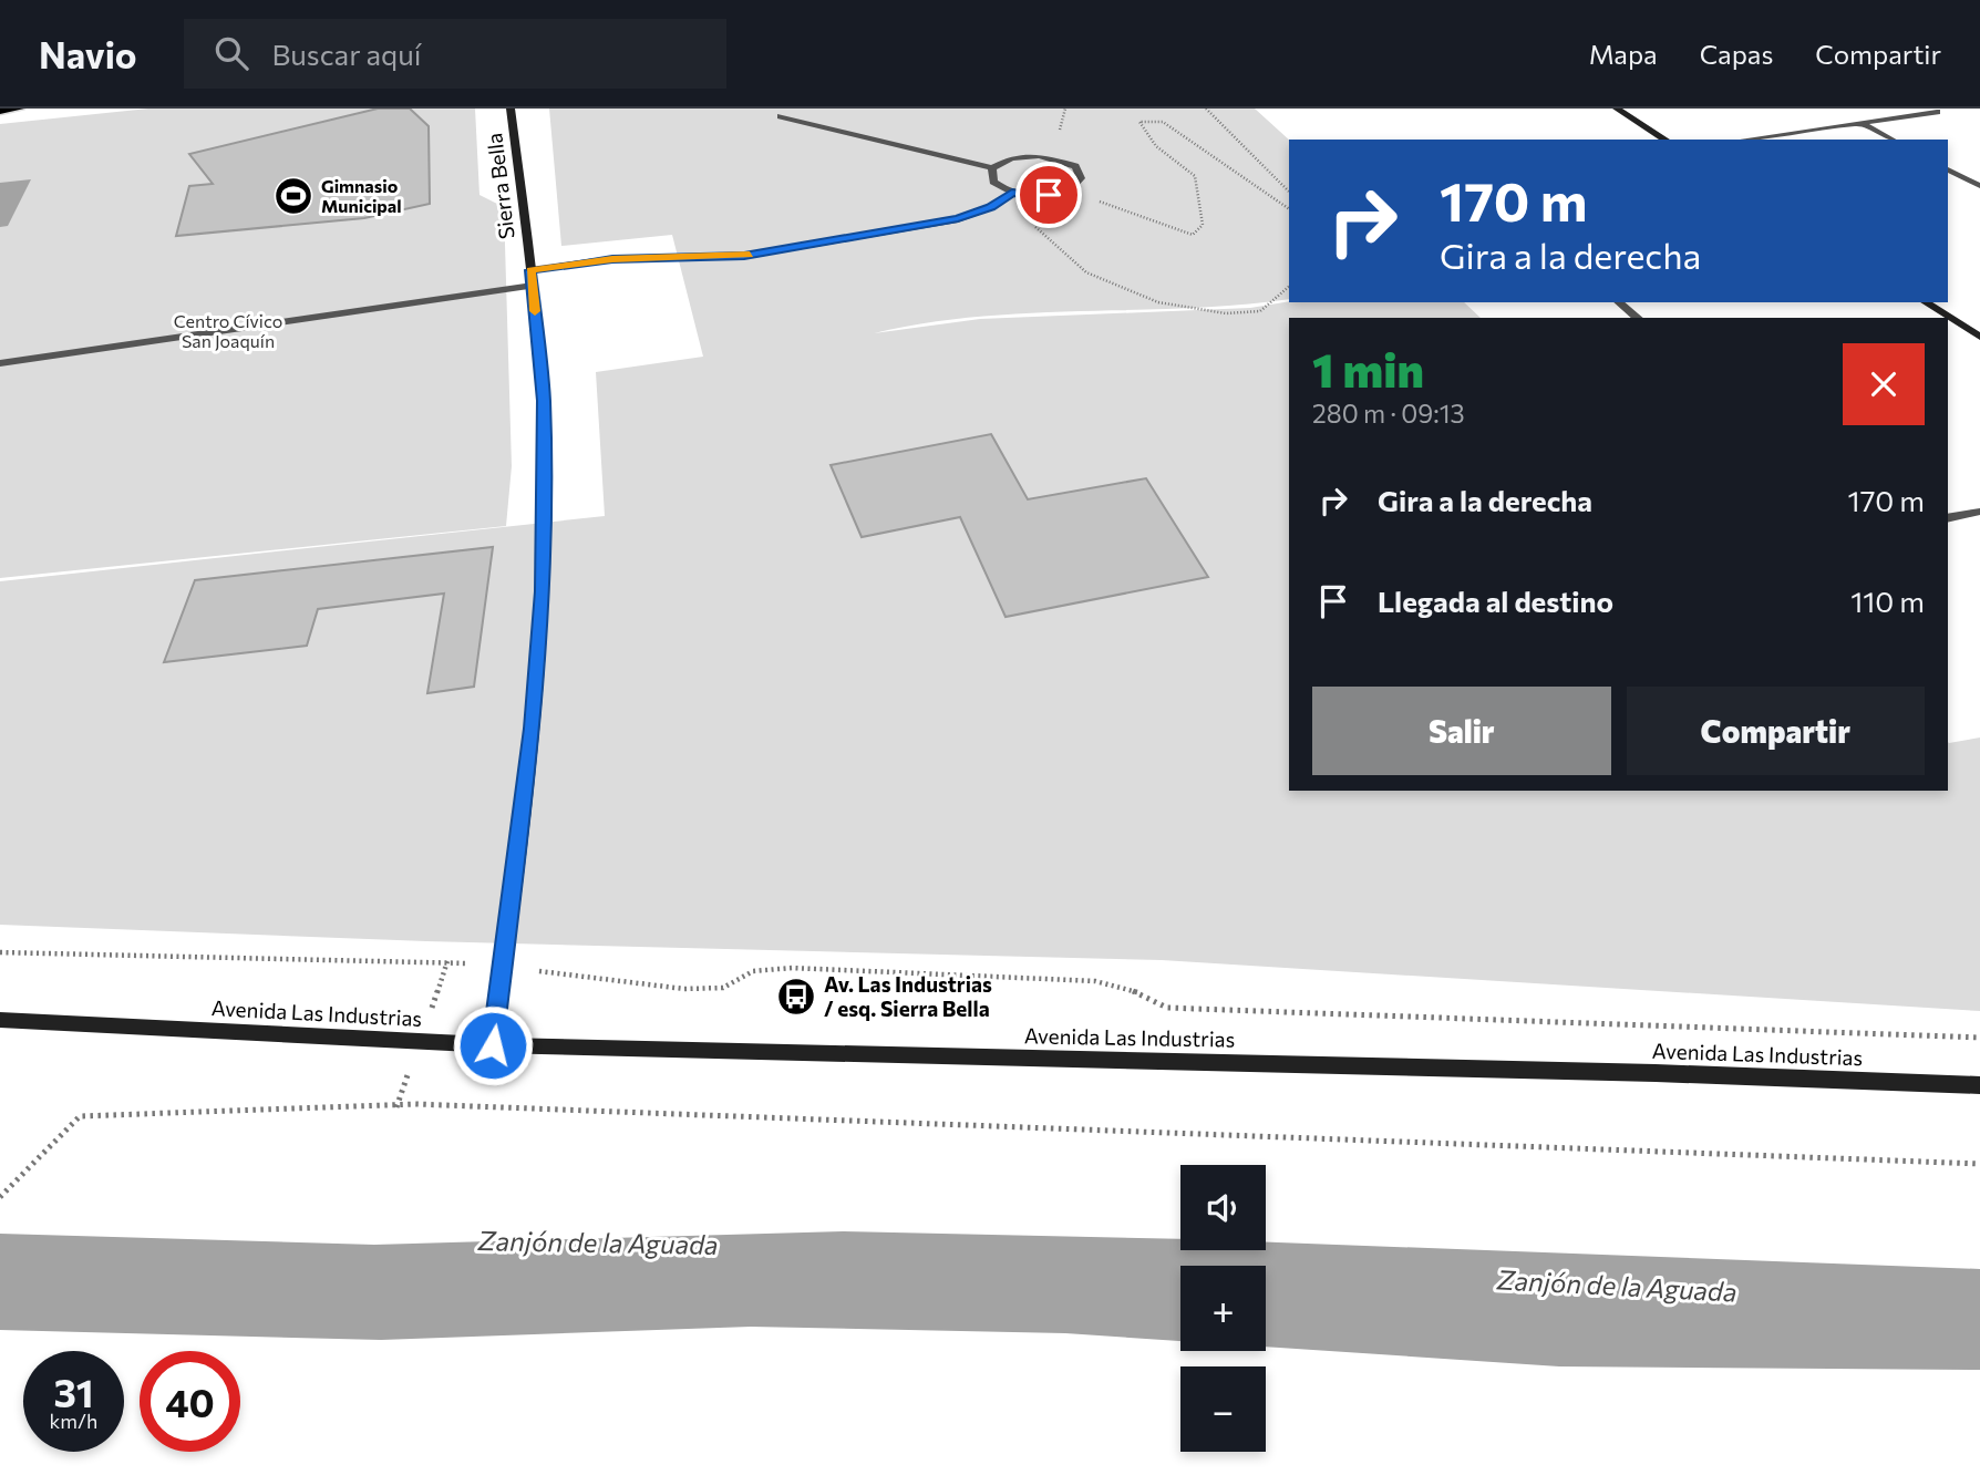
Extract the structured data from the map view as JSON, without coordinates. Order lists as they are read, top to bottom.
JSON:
{
  "streets": {
    "street": ["Sierra Bella", "Avenida Las Industrias"]
  },
  "crossings": [
    ["Sierra Bella", "Avenida Las Industrias"]
  ],
  "water": ["Zanjón de la Aguada"],
  "parks": ["Centro Cívico San Joaquín"],
  "places": {
    "sports": ["Gimnasio Municipal"],
    "bus stop": ["Av. Las Industrias / esq. Sierra Bella"]
  },
  "page": {
    "header": "Navio",
    "search": "Buscar aquí",
    "nav": ["Mapa", "Capas", "Compartir"],
    "turn": ["170 m", "Gira a la derecha"],
    "heading": ["1 min", "280 m · 09:13"],
    "list": [
      {
        "name": "Gira a la derecha",
        "value": "170 m"
      },
      {
        "name": "Llegada al destino",
        "value": "110 m"
      }
    ],
    "buttons": ["Salir", "Compartir"],
    "map_buttons": ["+", "−"],
    "speed": "31 km/h",
    "limit": "40"
  }
}
